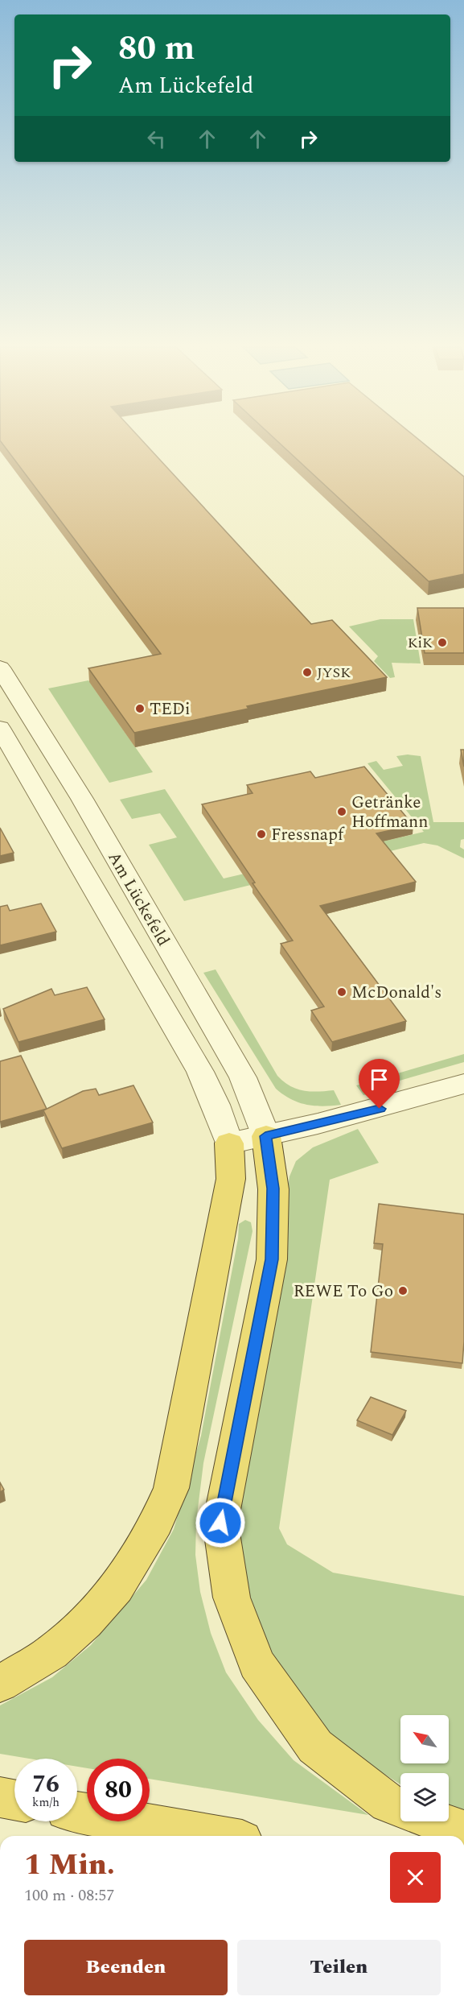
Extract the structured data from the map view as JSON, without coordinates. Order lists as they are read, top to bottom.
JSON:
{
  "streets": {
    "street": ["Am Lückefeld"]
  },
  "places": [
    "KiK",
    "JYSK",
    "TEDi",
    "Getränke Hoffmann",
    "Fressnapf",
    "McDonald's",
    "REWE To Go"
  ],
  "north": "top left",
  "page": {
    "turn": ["80 m", "Am Lückefeld"],
    "speed": "76 km/h",
    "limit": "80",
    "heading": ["1 Min.", "100 m · 08:57"],
    "buttons": ["Beenden", "Teilen"]
  }
}
